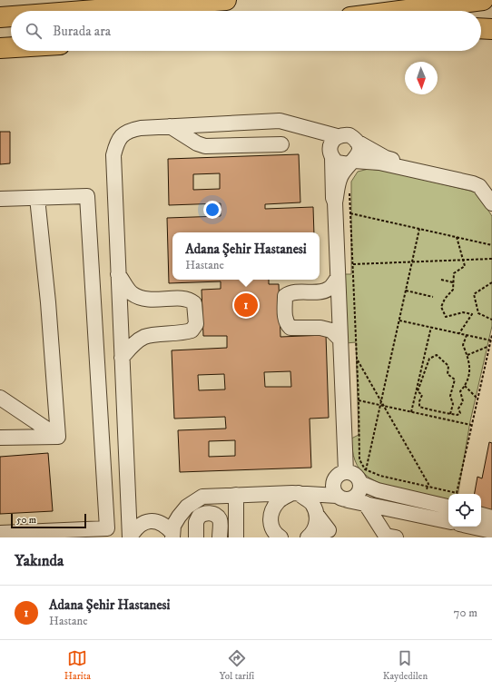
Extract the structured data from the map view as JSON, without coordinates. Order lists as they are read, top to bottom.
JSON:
{
  "scale_bar": "50 m",
  "north": "bottom",
  "page": {
    "search": "Burada ara",
    "popup": ["Adana Şehir Hastanesi", "Hastane"],
    "pins": "1",
    "scale": "50 m",
    "heading": "Yakında",
    "list": [
      {
        "mark": "1",
        "name": "Adana Şehir Hastanesi",
        "note": "Hastane",
        "value": "70 m"
      }
    ],
    "nav": ["Harita", "Yol tarifi", "Kaydedilen"]
  }
}
